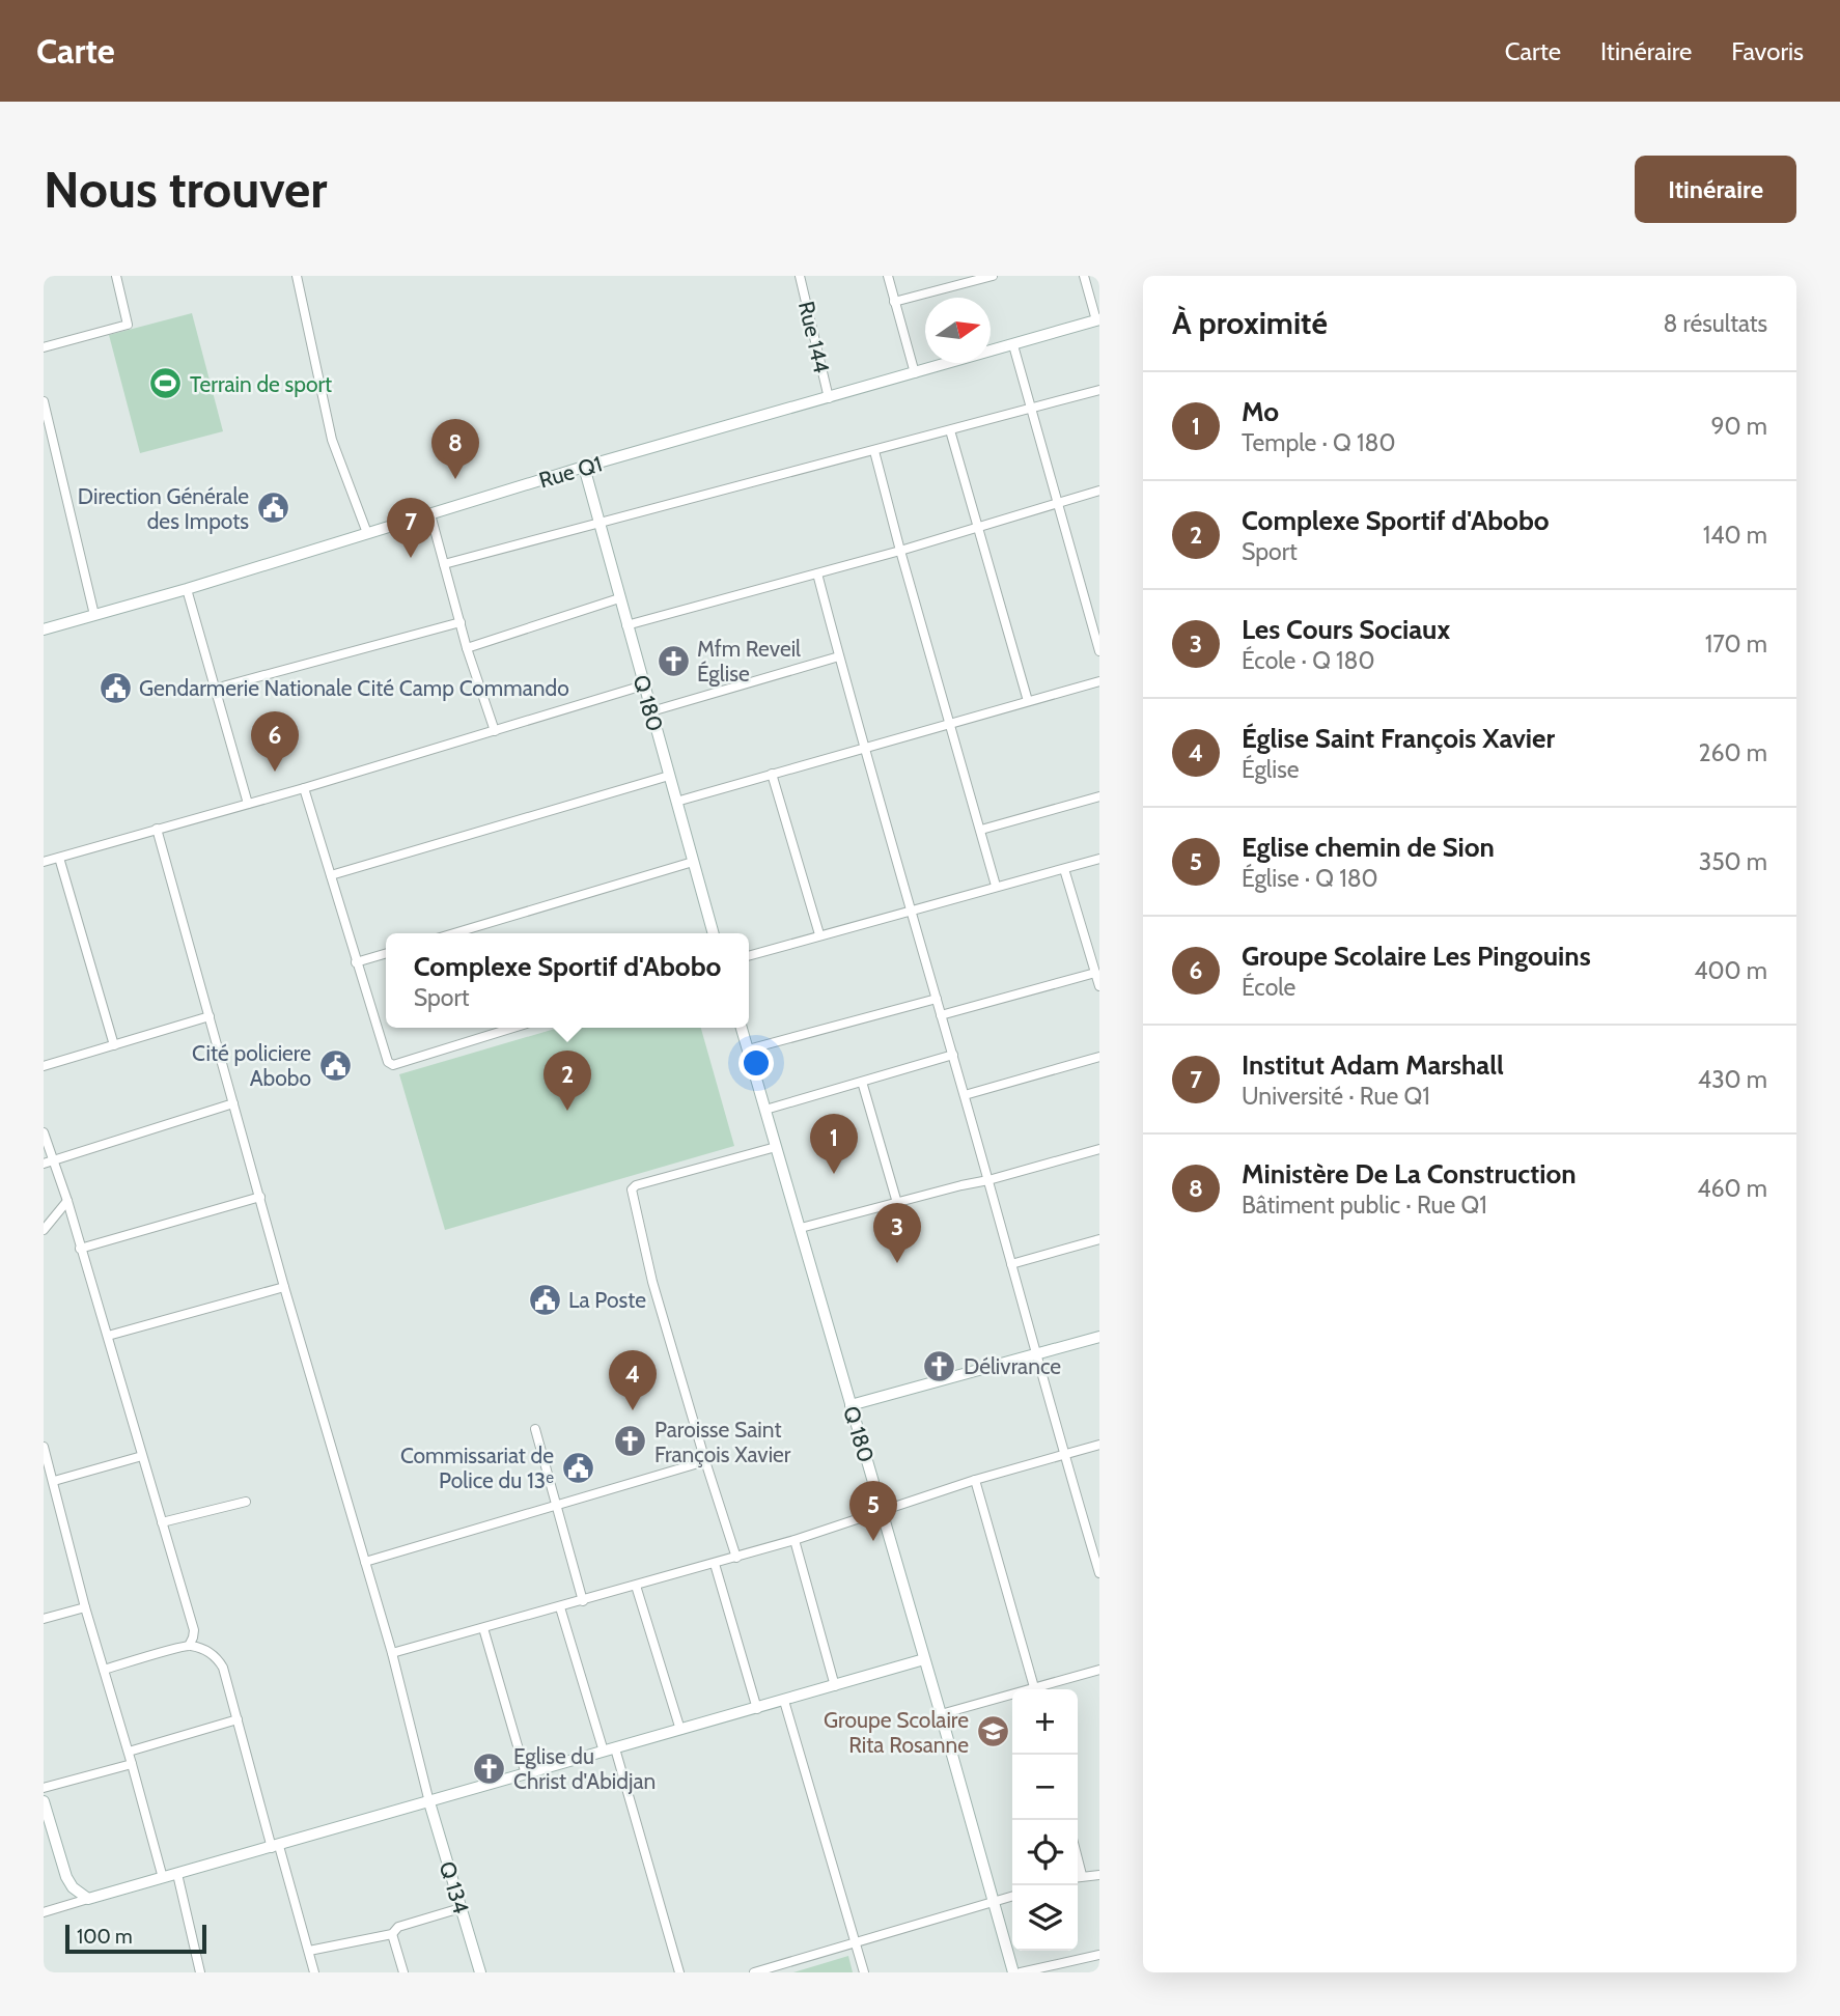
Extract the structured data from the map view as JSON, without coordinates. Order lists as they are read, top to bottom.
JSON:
{
  "streets": {
    "street": [
      "Rue 144",
      "Rue Q1",
      "Q 180",
      "Q 134"
    ]
  },
  "crossings": [
    ["Rue 144", "Rue Q1"],
    ["Rue Q1", "Q 180"]
  ],
  "places": {
    "sports": ["Terrain de sport"],
    "public building": [
      "Direction Générale des Impots",
      "Gendarmerie Nationale Cité Camp Commando",
      "Cité policiere Abobo",
      "La Poste",
      "Commissariat de Police du 13ᵉ"
    ],
    "church": [
      "Mfm Reveil Église",
      "Délivrance",
      "Paroisse Saint François Xavier",
      "Eglise du Christ d'Abidjan"
    ],
    "school or university": ["Groupe Scolaire Rita Rosanne"]
  },
  "scale_bar": "100 m",
  "north": "right",
  "page": {
    "header": "Carte",
    "nav": ["Carte", "Itinéraire", "Favoris"],
    "buttons": "Itinéraire",
    "title": "Nous trouver",
    "heading": ["À proximité", "8 résultats"],
    "list": [
      {
        "mark": "1",
        "name": "Mo",
        "note": "Temple · Q 180",
        "value": "90 m"
      },
      {
        "mark": "2",
        "name": "Complexe Sportif d'Abobo",
        "note": "Sport",
        "value": "140 m"
      },
      {
        "mark": "3",
        "name": "Les Cours Sociaux",
        "note": "École · Q 180",
        "value": "170 m"
      },
      {
        "mark": "4",
        "name": "Église Saint François Xavier",
        "note": "Église",
        "value": "260 m"
      },
      {
        "mark": "5",
        "name": "Eglise chemin de Sion",
        "note": "Église · Q 180",
        "value": "350 m"
      },
      {
        "mark": "6",
        "name": "Groupe Scolaire Les Pingouins",
        "note": "École",
        "value": "400 m"
      },
      {
        "mark": "7",
        "name": "Institut Adam Marshall",
        "note": "Université · Rue Q1",
        "value": "430 m"
      },
      {
        "mark": "8",
        "name": "Ministère De La Construction",
        "note": "Bâtiment public · Rue Q1",
        "value": "460 m"
      }
    ],
    "pins": [
      "8",
      "7",
      "6",
      "2",
      "1",
      "3",
      "4",
      "5"
    ],
    "popup": ["Complexe Sportif d'Abobo", "Sport"],
    "map_buttons": ["+", "−"],
    "scale": "100 m"
  }
}
